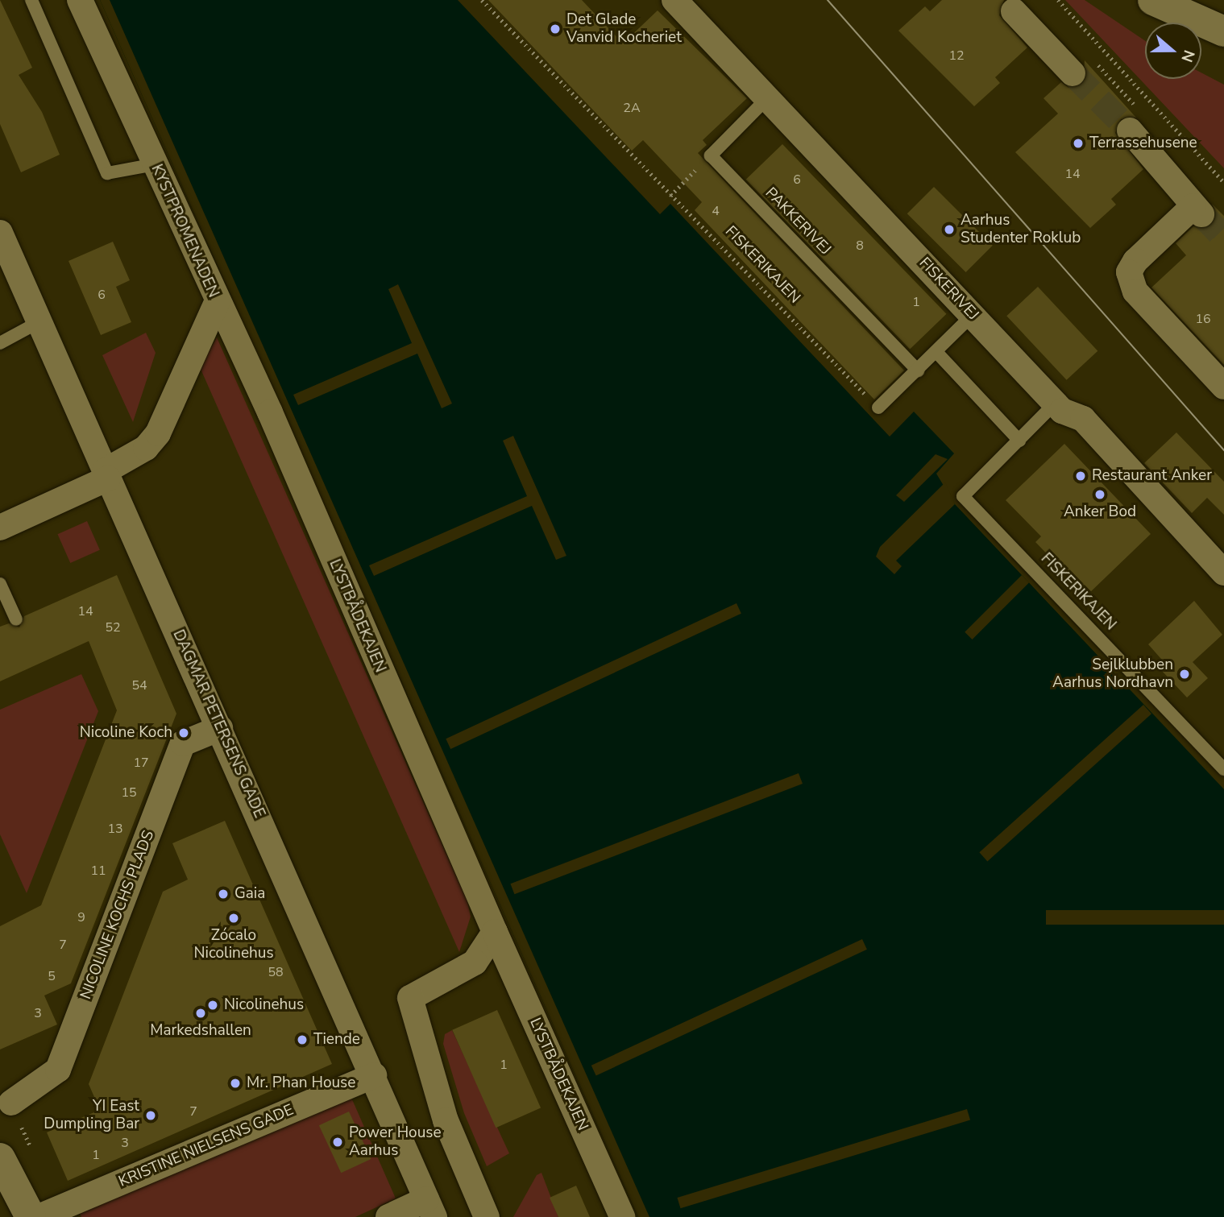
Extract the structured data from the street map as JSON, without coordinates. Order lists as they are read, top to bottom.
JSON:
{
  "streets": {
    "street": [
      "KYSTPROMENADEN",
      "FISKERIVEJ",
      "LYSTBÅDEKAJEN",
      "DAGMAR PETERSENS GADE",
      "NICOLINE KOCHS PLADS",
      "KRISTINE NIELSENS GADE"
    ],
    "lane": ["PAKKERIVEJ", "FISKERIKAJEN"]
  },
  "crossings": [
    ["KYSTPROMENADEN", "LYSTBÅDEKAJEN"],
    ["KYSTPROMENADEN", "DAGMAR PETERSENS GADE"],
    ["FISKERIKAJEN", "FISKERIVEJ"],
    ["DAGMAR PETERSENS GADE", "NICOLINE KOCHS PLADS"],
    ["DAGMAR PETERSENS GADE", "KRISTINE NIELSENS GADE"]
  ],
  "places": [
    "Det Glade Vanvid Kocheriet",
    "Terrassehusene",
    "Aarhus Studenter Roklub",
    "Restaurant Anker",
    "Anker Bod",
    "Sejlklubben Aarhus Nordhavn",
    "Nicoline Koch",
    "Gaia",
    "Zócalo Nicolinehus",
    "Nicolinehus",
    "Markedshallen",
    "Tiende",
    "Mr. Phan House",
    "YI East Dumpling Bar",
    "Power House Aarhus"
  ],
  "house_numbers": [
    "12",
    "2A",
    "14",
    "6",
    "4",
    "8",
    "6",
    "1",
    "16",
    "14",
    "52",
    "54",
    "17",
    "15",
    "13",
    "11",
    "9",
    "7",
    "58",
    "5",
    "3",
    "1",
    "7",
    "3",
    "1"
  ],
  "north": "right"
}
